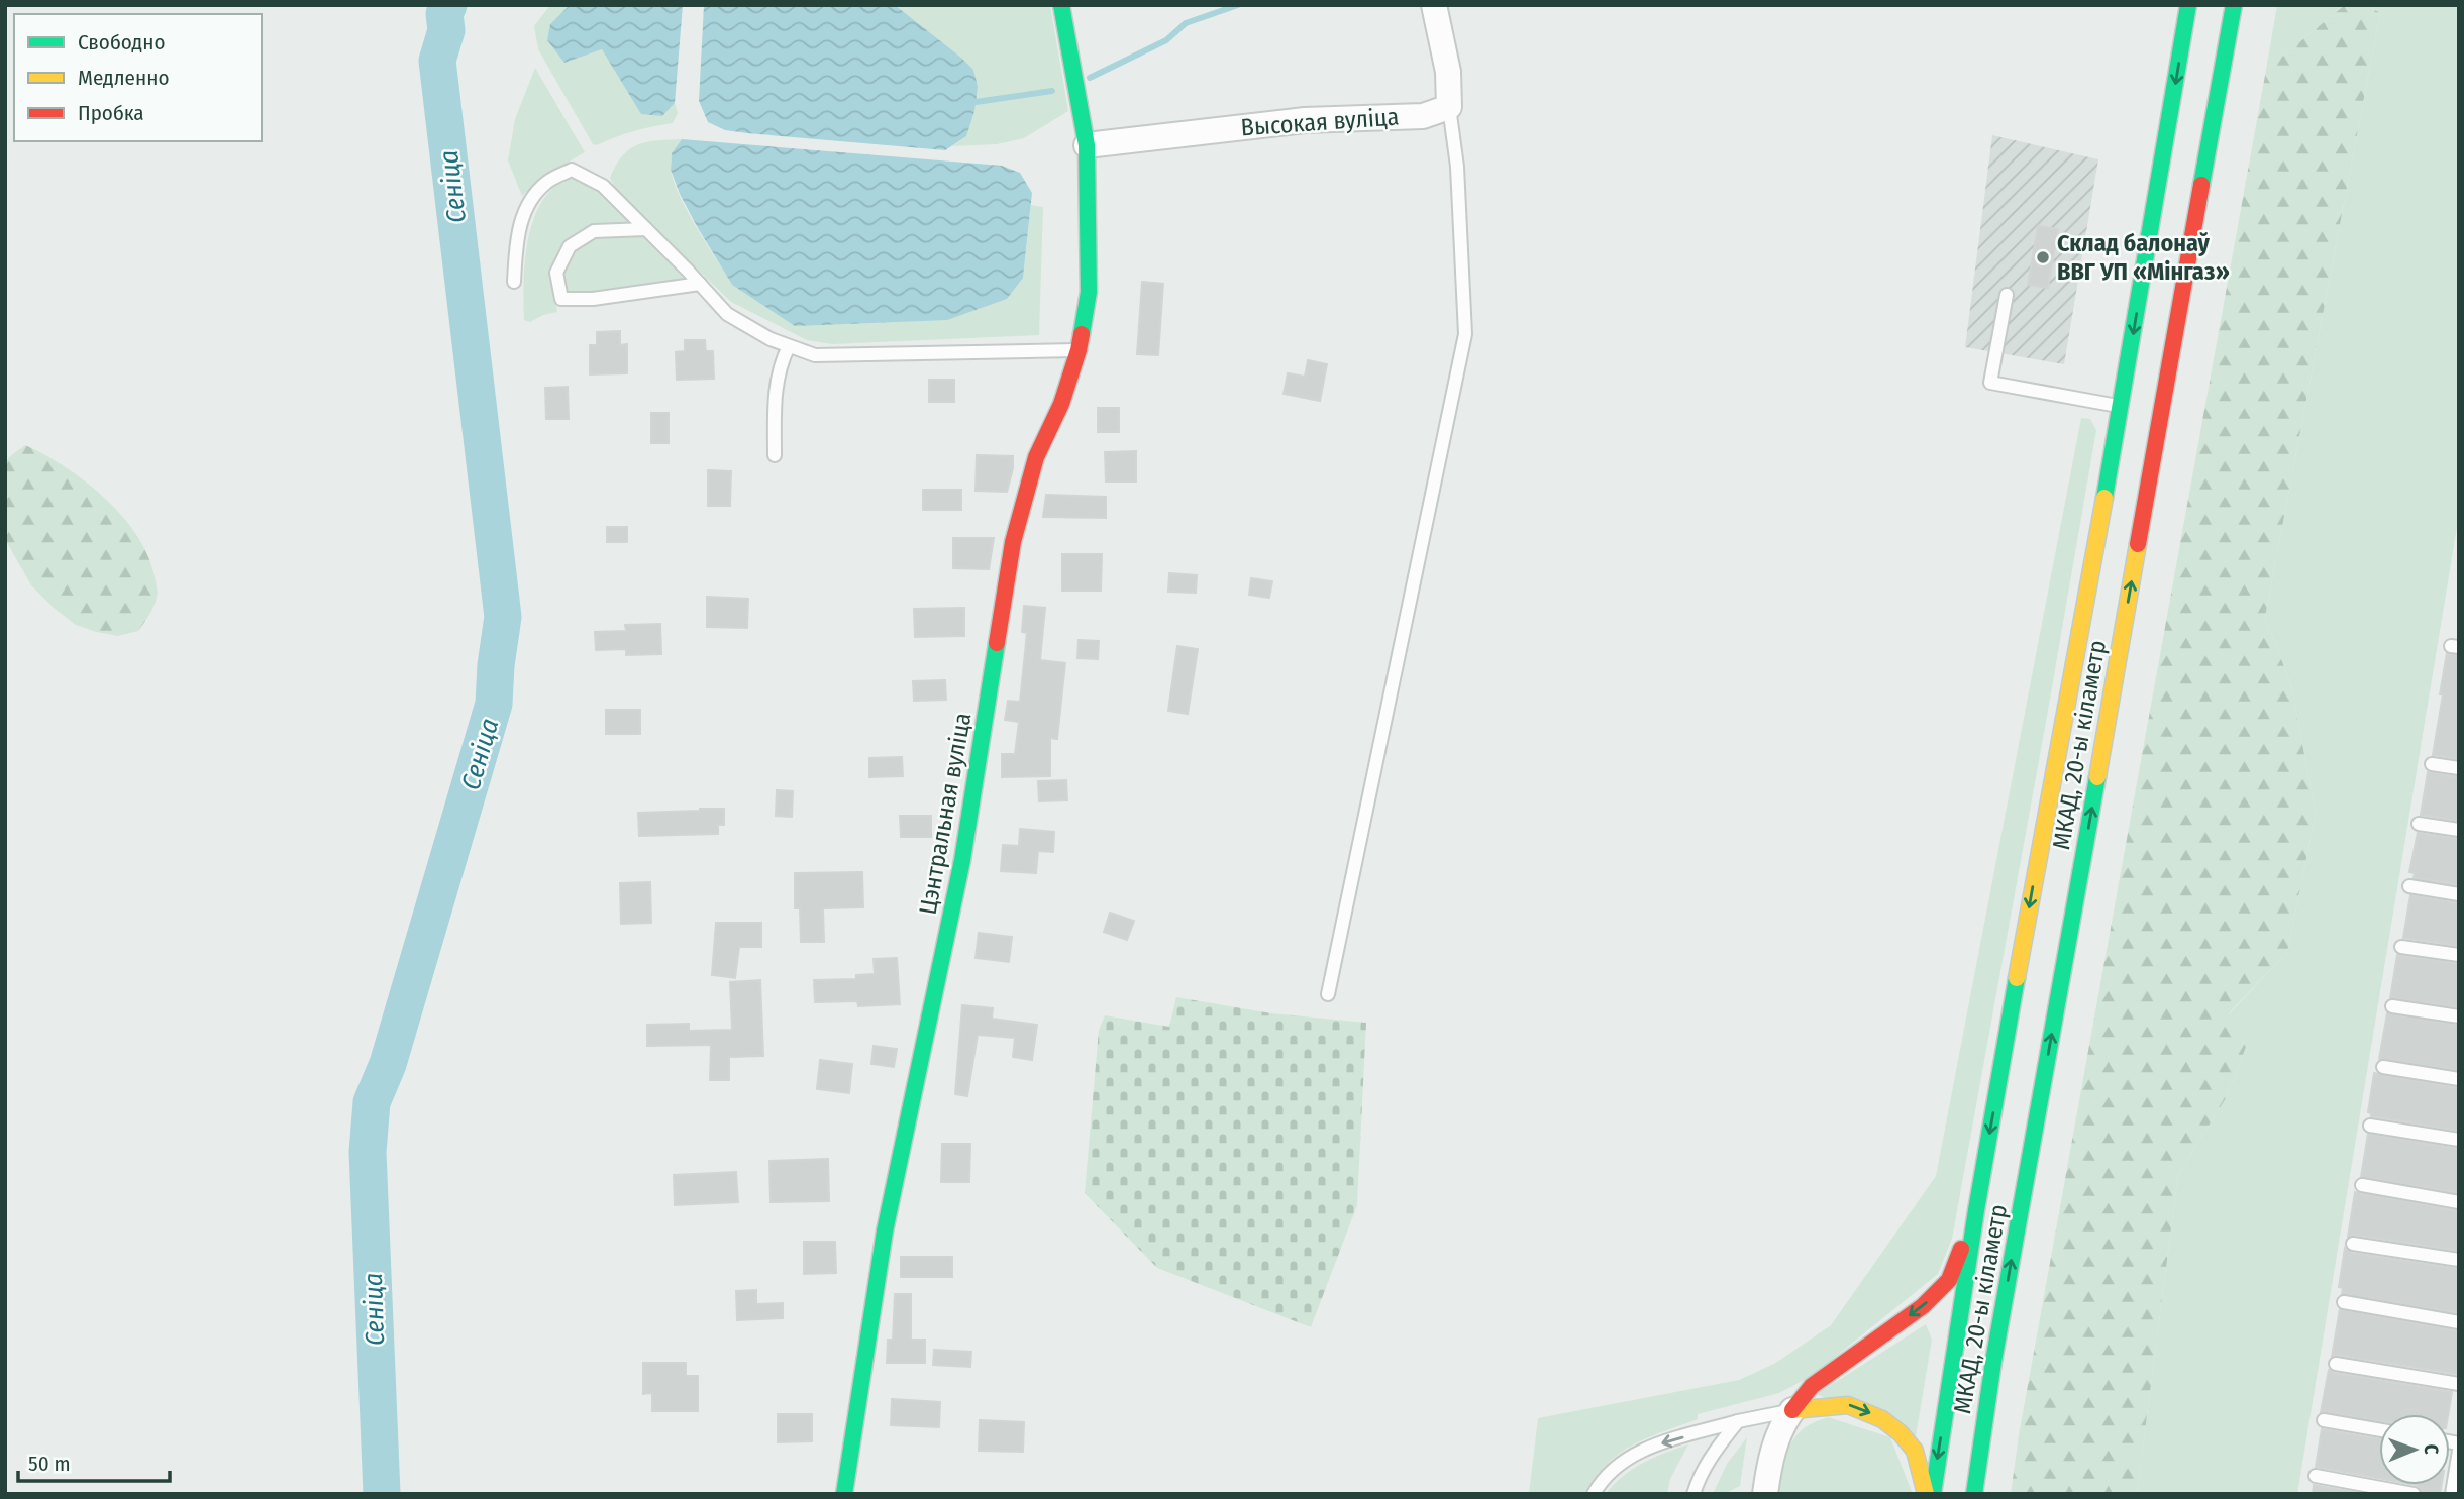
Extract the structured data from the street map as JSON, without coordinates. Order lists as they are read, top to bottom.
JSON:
{
  "streets": {
    "main road": ["МКАД, 20-ы кіламетр", "Цэнтральная вуліца"],
    "street": ["Высокая вуліца"]
  },
  "crossings": [
    ["Высокая вуліца", "Цэнтральная вуліца"]
  ],
  "water": ["Сеніца"],
  "places": ["Склад балонаў ВВГ УП «Мінгаз»"],
  "legend": ["Свободно", "Медленно", "Пробка"],
  "scale_bar": "50 m",
  "north": "right"
}
